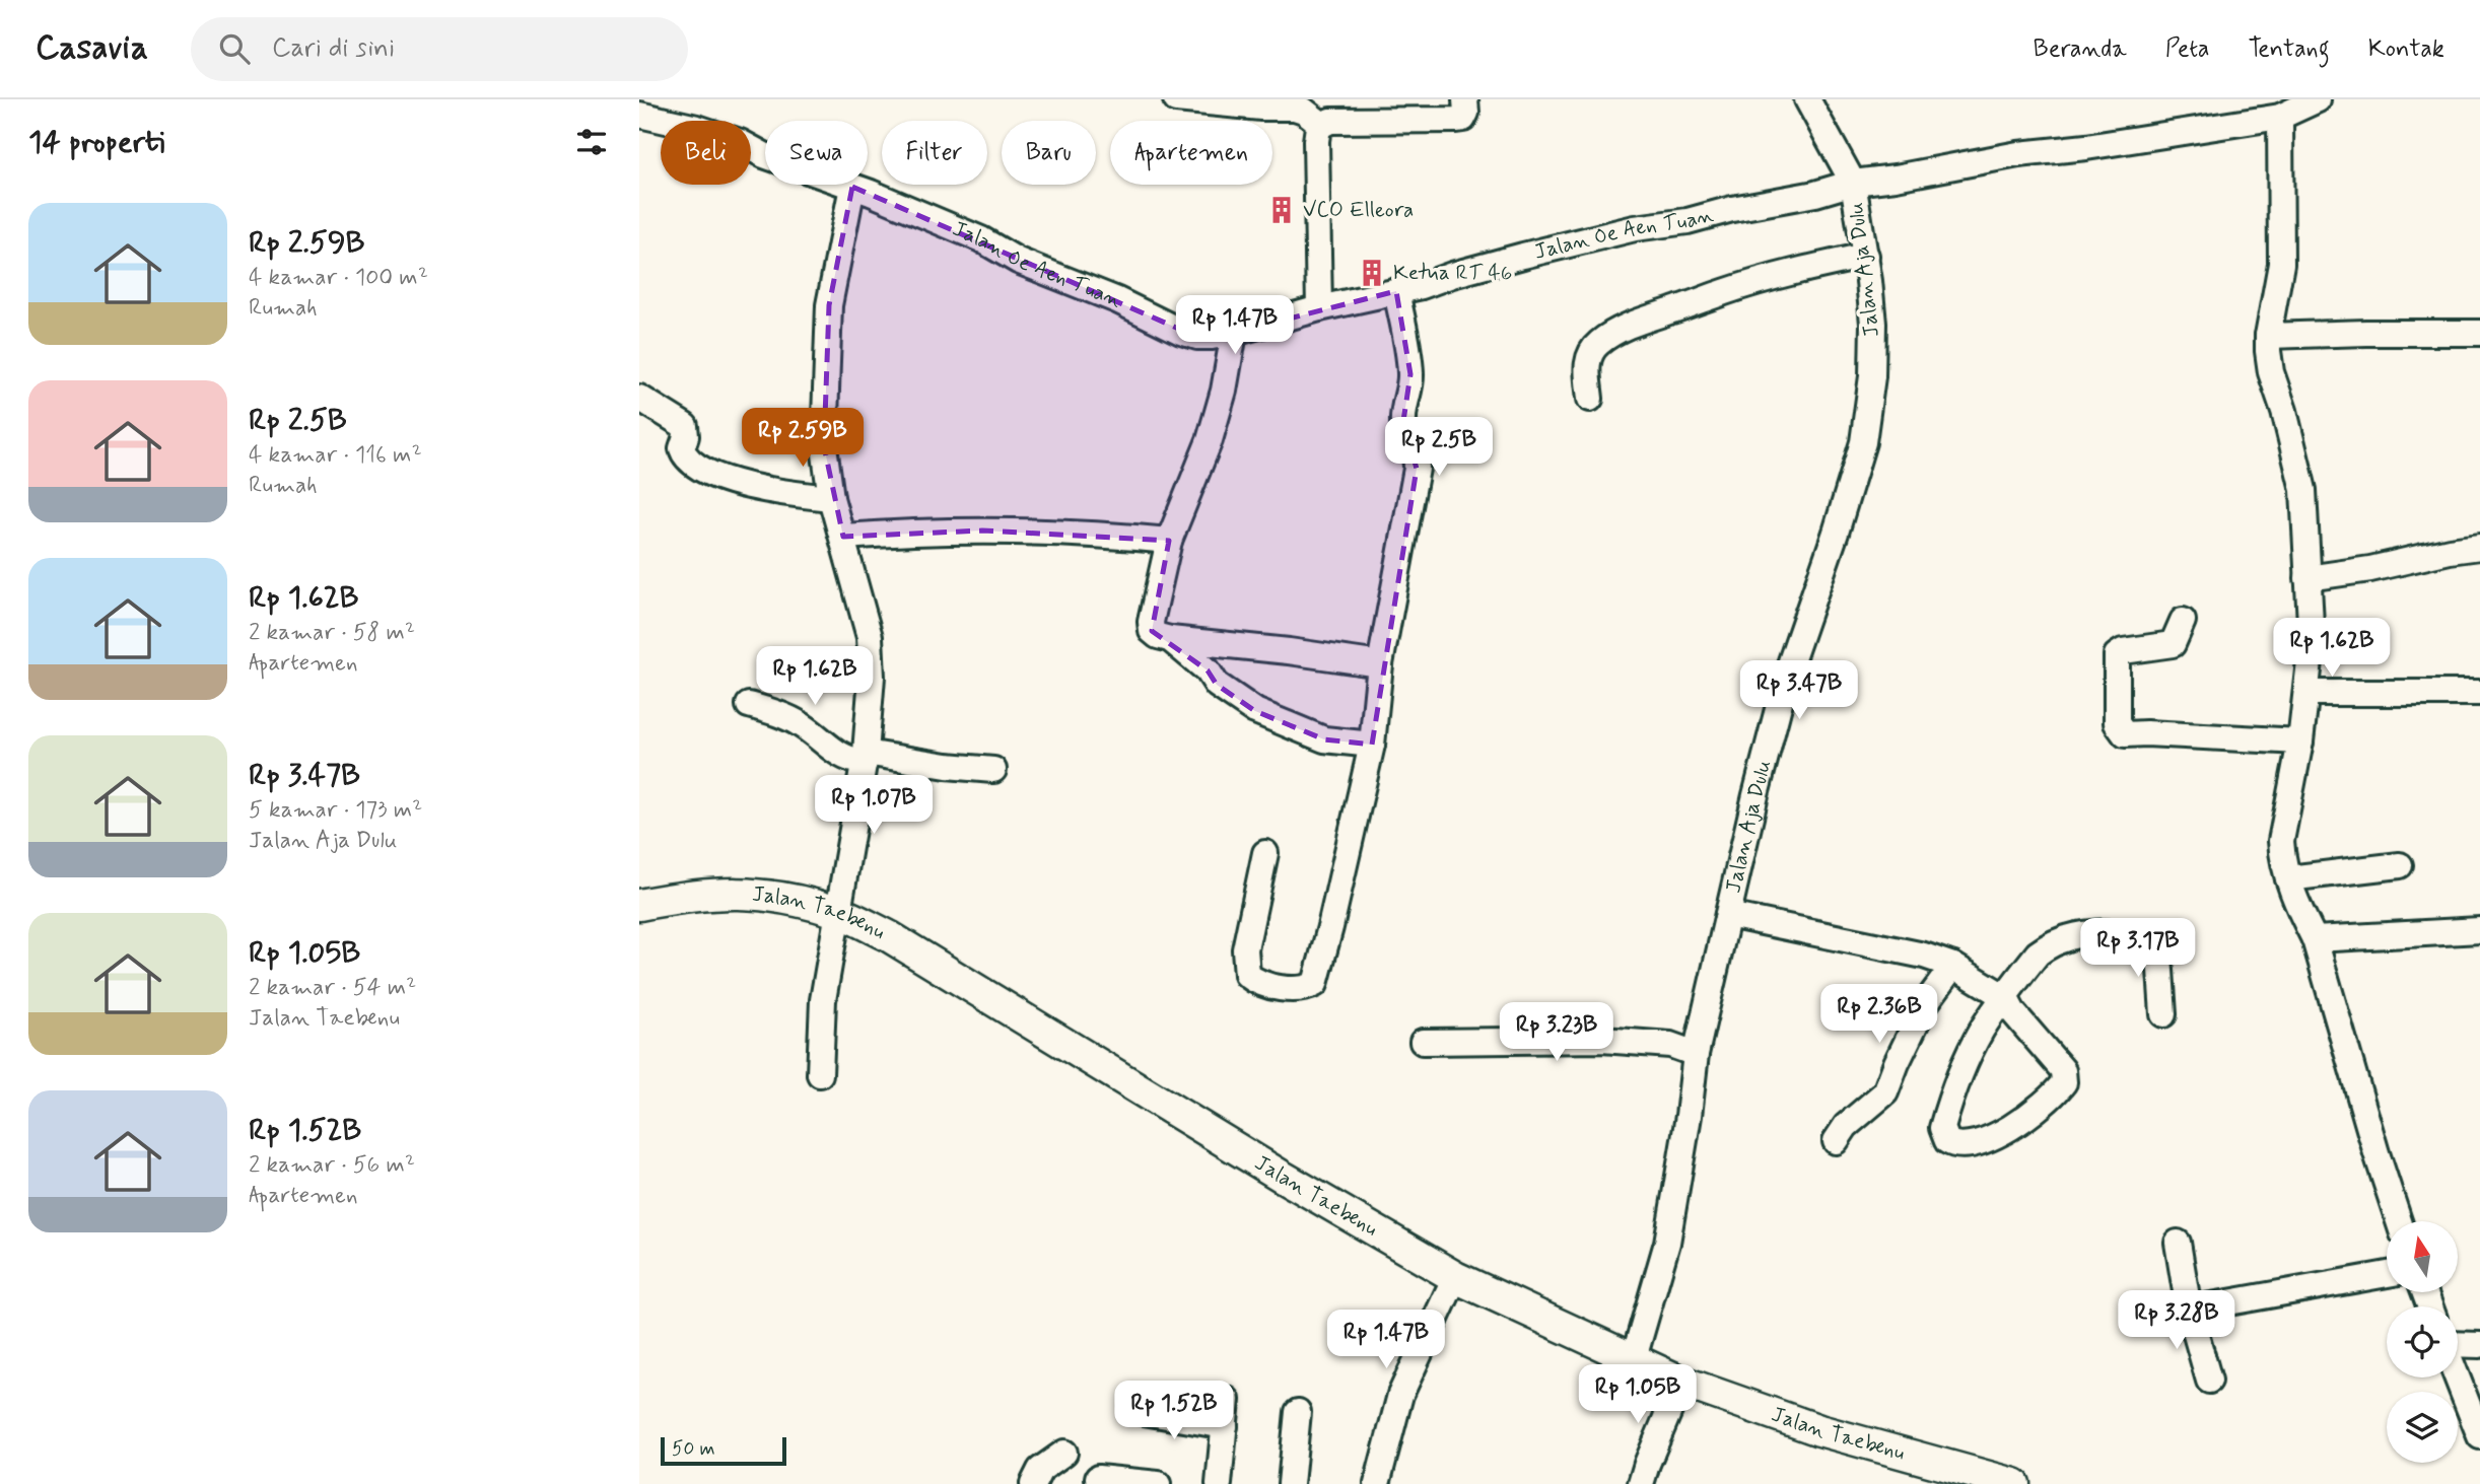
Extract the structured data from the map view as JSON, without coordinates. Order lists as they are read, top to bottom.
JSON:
{
  "streets": {
    "main road": ["Jalan Taebenu"],
    "street": ["Jalan Oe Aen Tuan", "Jalan Aja Dulu"]
  },
  "crossings": [
    ["Jalan Oe Aen Tuan", "Jalan Aja Dulu"],
    ["Jalan Aja Dulu", "Jalan Taebenu"]
  ],
  "places": {
    "building": ["VCO Elleora", "Ketua RT 46"]
  },
  "scale_bar": "50 m",
  "north": "top",
  "page": {
    "header": "Casavia",
    "search": "Cari di sini",
    "nav": [
      "Beranda",
      "Peta",
      "Tentang",
      "Kontak"
    ],
    "heading": "14 properti",
    "chip": [
      "Beli",
      "Sewa",
      "Filter",
      "Baru",
      "Apartemen"
    ],
    "list": [
      {
        "name": "Rp 2.59B",
        "note": "4 kamar · 100 m² · Rumah"
      },
      {
        "name": "Rp 2.5B",
        "note": "4 kamar · 116 m² · Rumah"
      },
      {
        "name": "Rp 1.62B",
        "note": "2 kamar · 58 m² · Apartemen"
      },
      {
        "name": "Rp 3.47B",
        "note": "5 kamar · 173 m² · Jalan Aja Dulu"
      },
      {
        "name": "Rp 1.05B",
        "note": "2 kamar · 54 m² · Jalan Taebenu"
      },
      {
        "name": "Rp 1.52B",
        "note": "2 kamar · 56 m² · Apartemen"
      }
    ],
    "price": [
      "Rp 1.47B",
      "Rp 2.59B",
      "Rp 2.5B",
      "Rp 1.62B",
      "Rp 1.62B",
      "Rp 3.47B",
      "Rp 1.07B",
      "Rp 3.17B",
      "Rp 2.36B",
      "Rp 3.23B",
      "Rp 3.28B",
      "Rp 1.47B",
      "Rp 1.05B",
      "Rp 1.52B"
    ],
    "scale": "50 m"
  }
}
